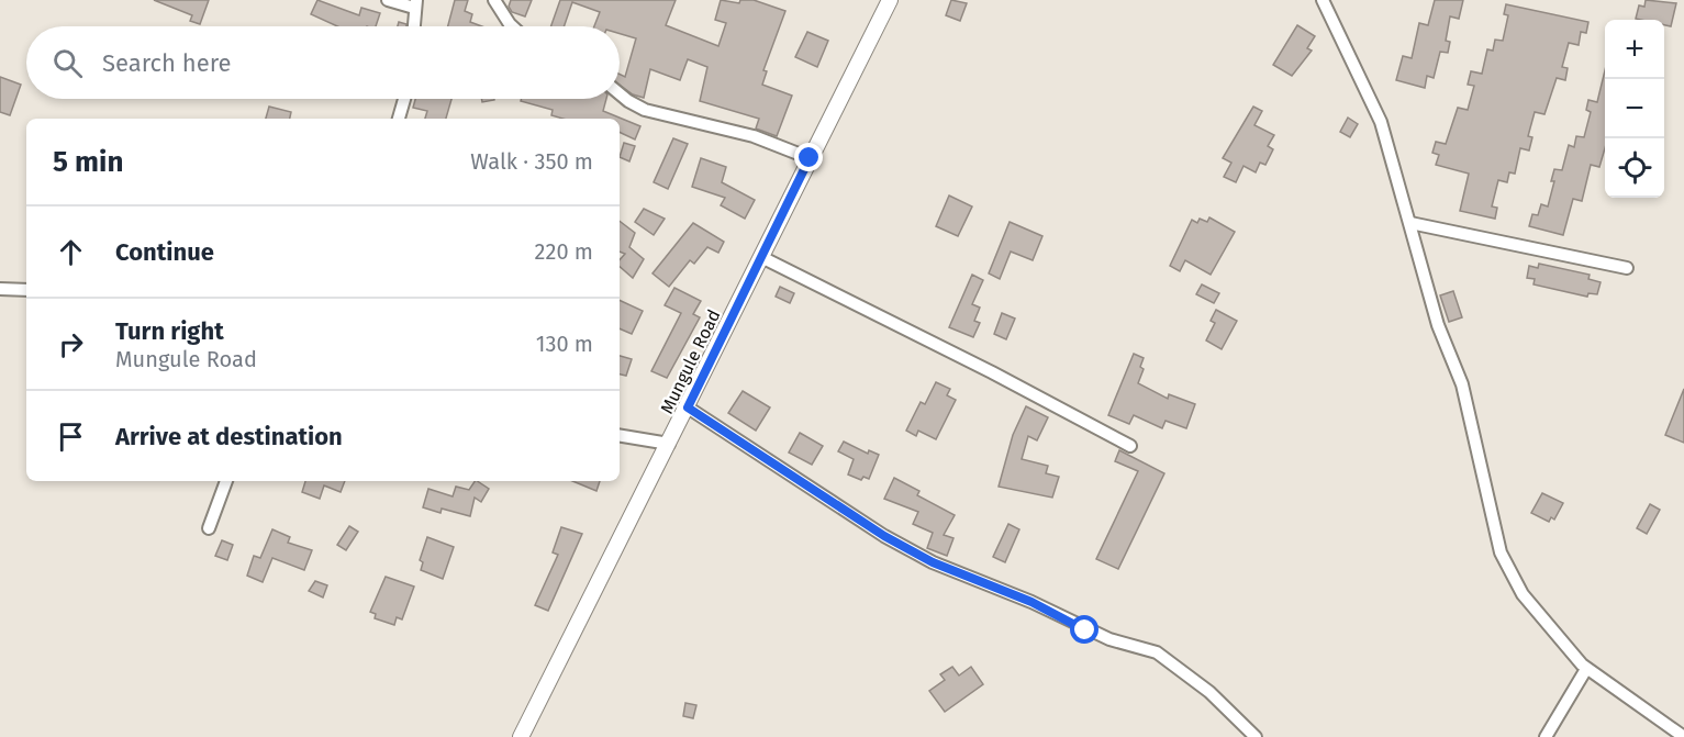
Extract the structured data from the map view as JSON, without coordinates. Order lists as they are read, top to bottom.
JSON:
{
  "streets": {
    "street": ["Mungule Road"]
  },
  "page": {
    "map_buttons": ["+", "−"],
    "search": "Search here",
    "heading": ["5 min", "Walk · 350 m"],
    "list": [
      ["Continue", "220 m"],
      ["Turn right", "Mungule Road", "130 m"],
      "Arrive at destination"
    ]
  }
}
